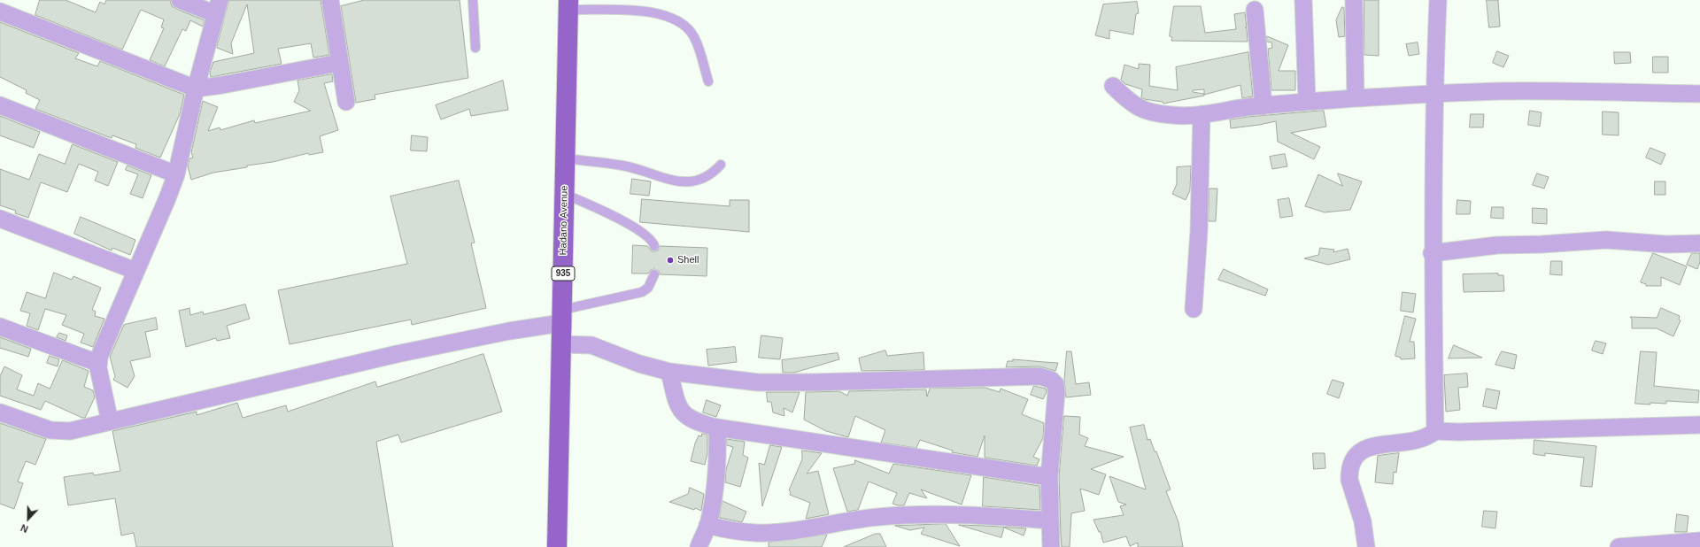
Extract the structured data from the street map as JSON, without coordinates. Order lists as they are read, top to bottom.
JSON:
{
  "streets": {
    "main road": ["Hadano Avenue", "935"]
  },
  "places": ["Shell"],
  "north": "bottom"
}
